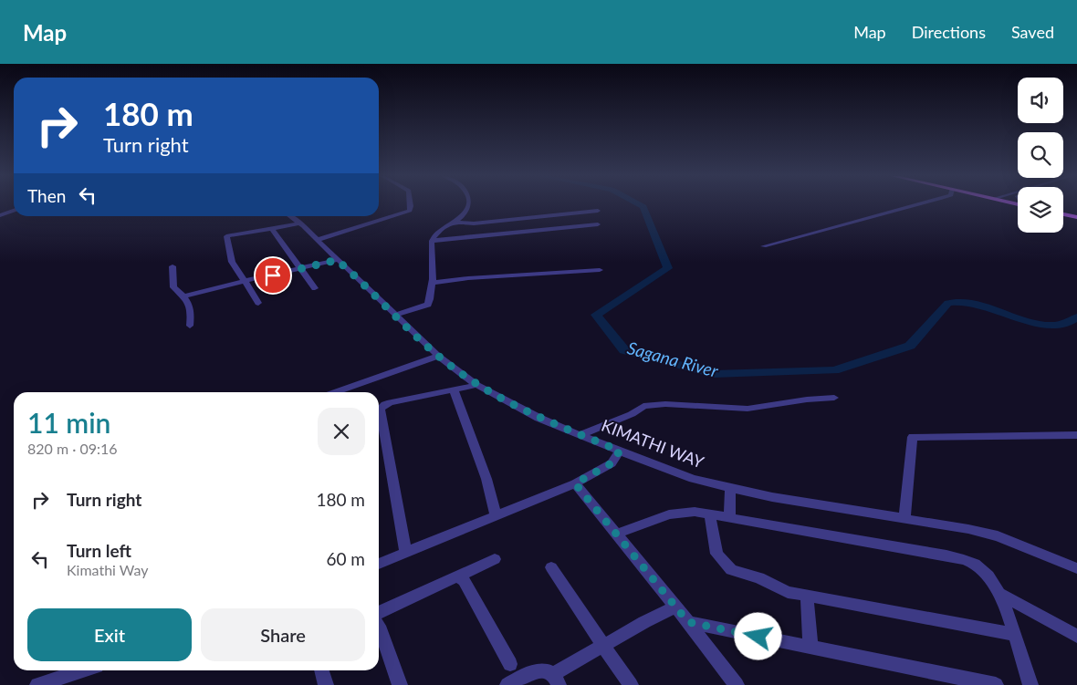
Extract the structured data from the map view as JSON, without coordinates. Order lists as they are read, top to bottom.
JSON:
{
  "streets": {
    "street": ["KIMATHI WAY"]
  },
  "water": ["Sagana River"],
  "page": {
    "header": "Map",
    "nav": ["Map", "Directions", "Saved"],
    "turn": ["180 m", "Turn right"],
    "then": "Then",
    "heading": ["11 min", "820 m · 09:16"],
    "list": [
      {
        "name": "Turn right",
        "value": "180 m"
      },
      {
        "name": "Turn left",
        "note": "Kimathi Way",
        "value": "60 m"
      }
    ],
    "buttons": ["Exit", "Share"]
  }
}
